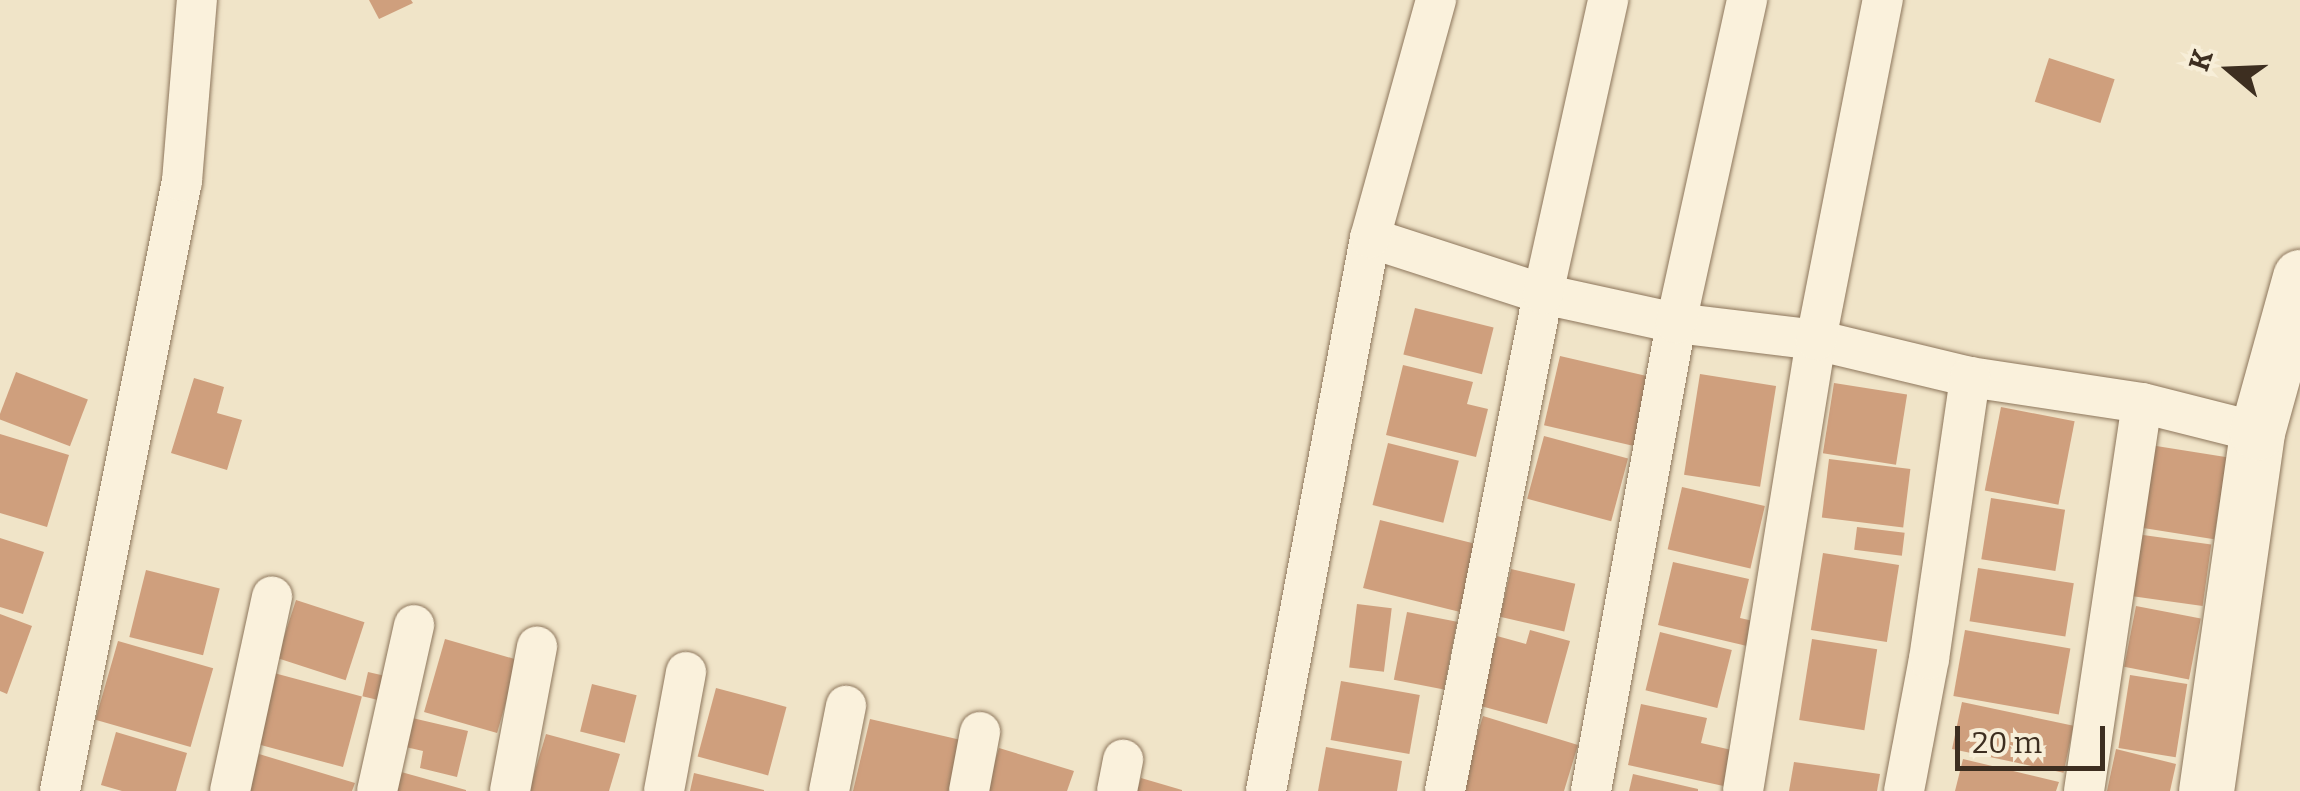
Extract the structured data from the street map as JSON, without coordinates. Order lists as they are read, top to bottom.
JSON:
{
  "scale_bar": "20 m",
  "north": "left"
}
